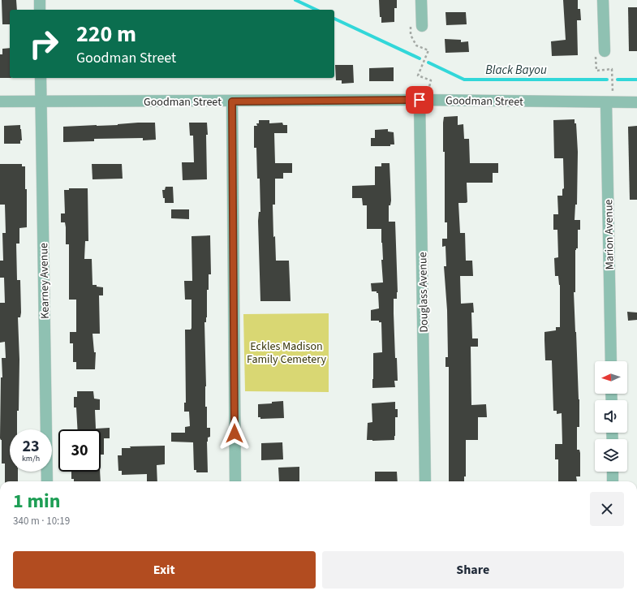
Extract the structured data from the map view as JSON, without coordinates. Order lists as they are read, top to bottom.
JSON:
{
  "streets": {
    "street": [
      "Goodman Street",
      "Marion Avenue",
      "Kearney Avenue",
      "Douglass Avenue"
    ]
  },
  "crossings": [
    ["Goodman Street", "Marion Avenue"],
    ["Goodman Street", "Kearney Avenue"],
    ["Goodman Street", "Douglass Avenue"]
  ],
  "water": ["Black Bayou"],
  "parks": ["Eckles Madison Family Cemetery"],
  "north": "left",
  "page": {
    "turn": ["220 m", "Goodman Street"],
    "speed": "23 km/h",
    "limit": "30",
    "heading": ["1 min", "340 m · 10:19"],
    "buttons": ["Exit", "Share"]
  }
}
